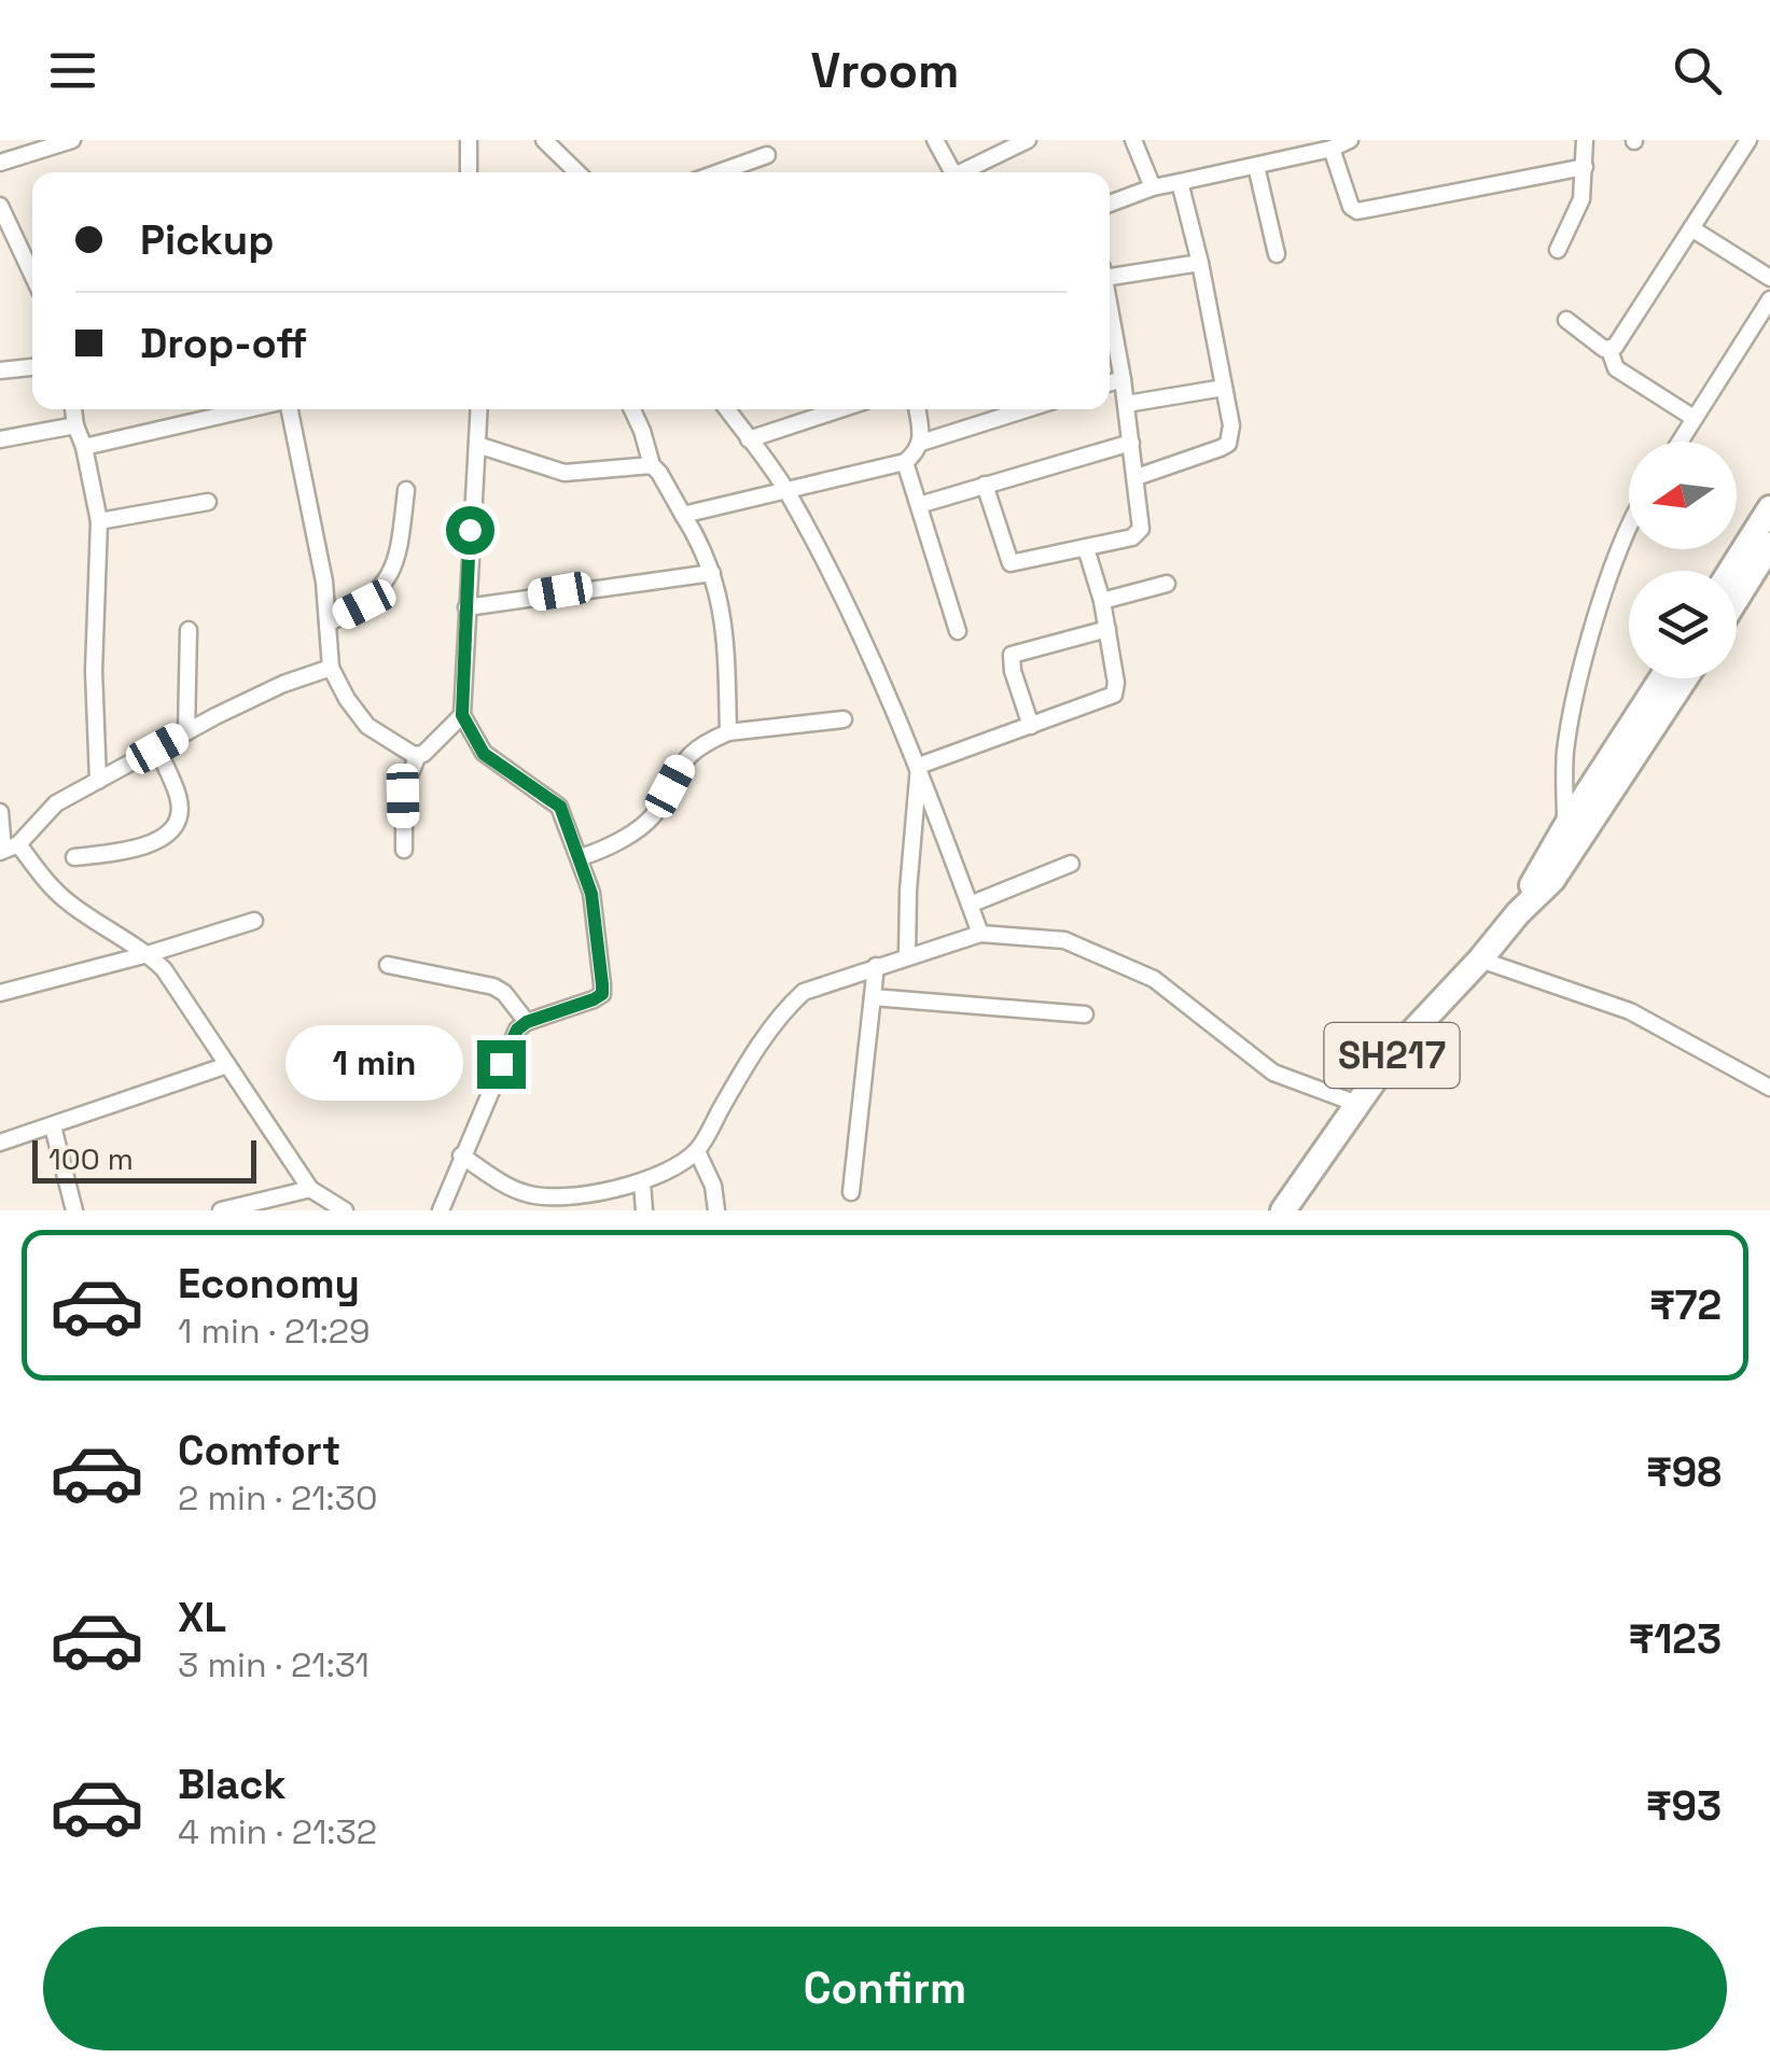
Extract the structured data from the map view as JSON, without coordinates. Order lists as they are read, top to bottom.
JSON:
{
  "streets": {
    "main road": ["SH217"]
  },
  "scale_bar": "100 m",
  "north": "left",
  "page": {
    "header": "Vroom",
    "banner": ["Pickup", "Drop-off"],
    "bubble": "1 min",
    "scale": "100 m",
    "list": [
      {
        "name": "Economy",
        "note": "1 min · 21:29",
        "value": "₹72"
      },
      {
        "name": "Comfort",
        "note": "2 min · 21:30",
        "value": "₹98"
      },
      {
        "name": "XL",
        "note": "3 min · 21:31",
        "value": "₹123"
      },
      {
        "name": "Black",
        "note": "4 min · 21:32",
        "value": "₹93"
      }
    ],
    "buttons": "Confirm"
  }
}
